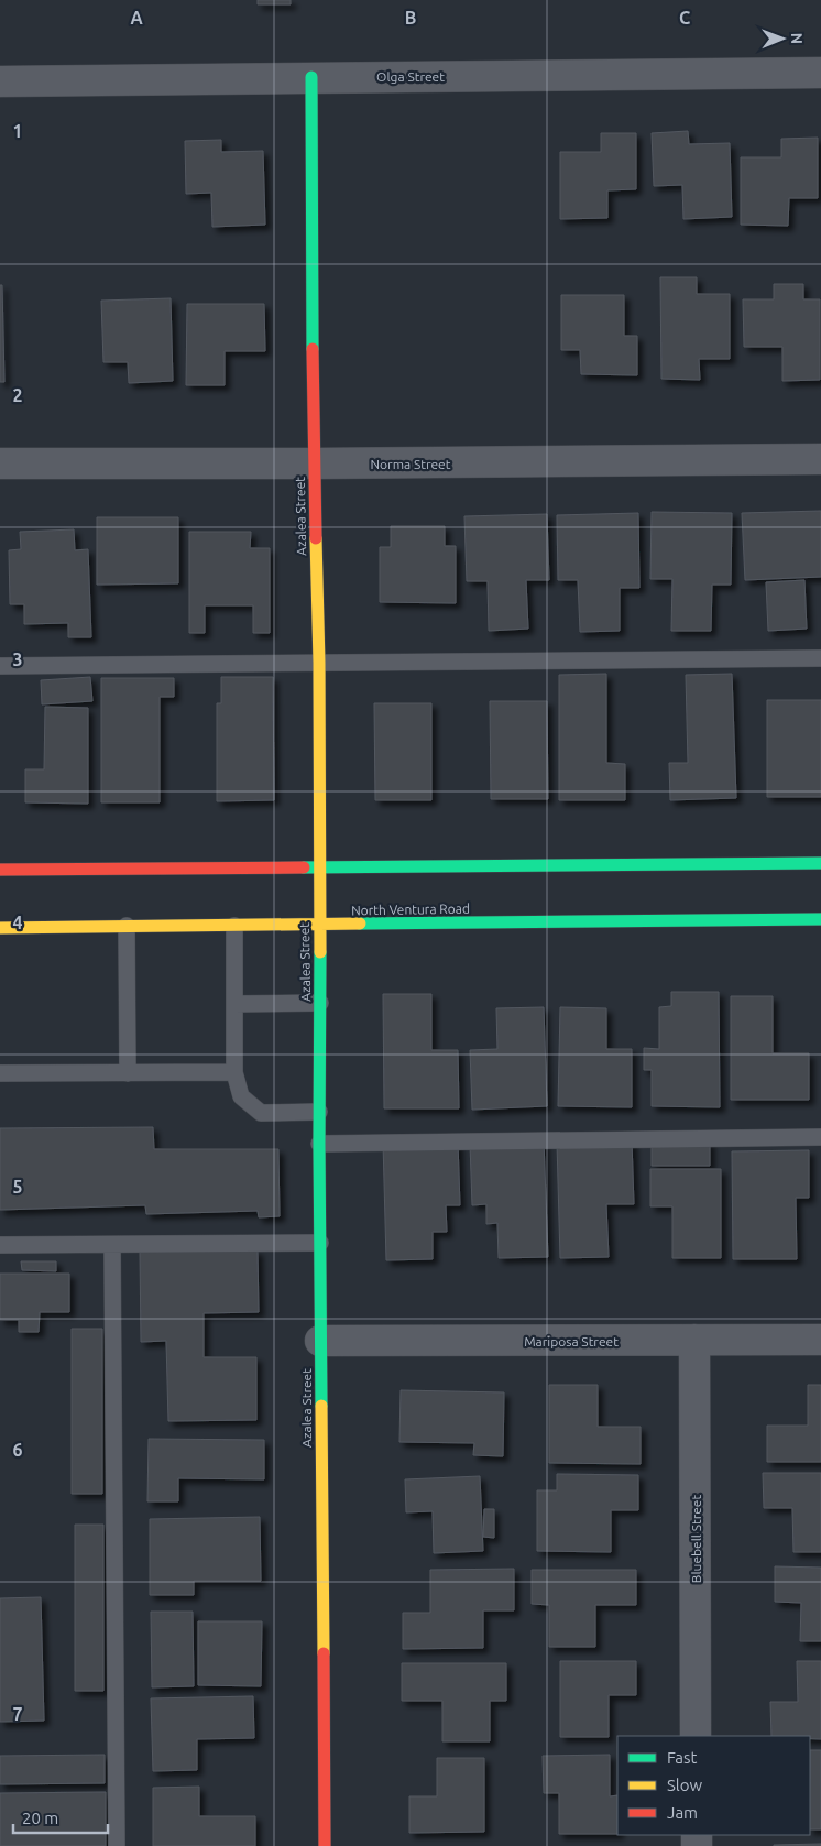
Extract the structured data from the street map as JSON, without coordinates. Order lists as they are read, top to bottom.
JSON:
{
  "streets": {
    "street": [
      "Olga Street",
      "Norma Street",
      "Azalea Street",
      "North Ventura Road",
      "Mariposa Street",
      "Bluebell Street"
    ]
  },
  "crossings": [
    ["Olga Street", "Azalea Street"],
    ["Norma Street", "Azalea Street"],
    ["Azalea Street", "North Ventura Road"],
    ["Azalea Street", "Mariposa Street"],
    ["Mariposa Street", "Bluebell Street"]
  ],
  "legend": ["Fast", "Slow", "Jam"],
  "scale_bar": "20 m",
  "north": "right",
  "grid": {
    "columns": ["A", "B", "C"],
    "rows": [
      "1",
      "2",
      "3",
      "4",
      "5",
      "6",
      "7"
    ]
  }
}
